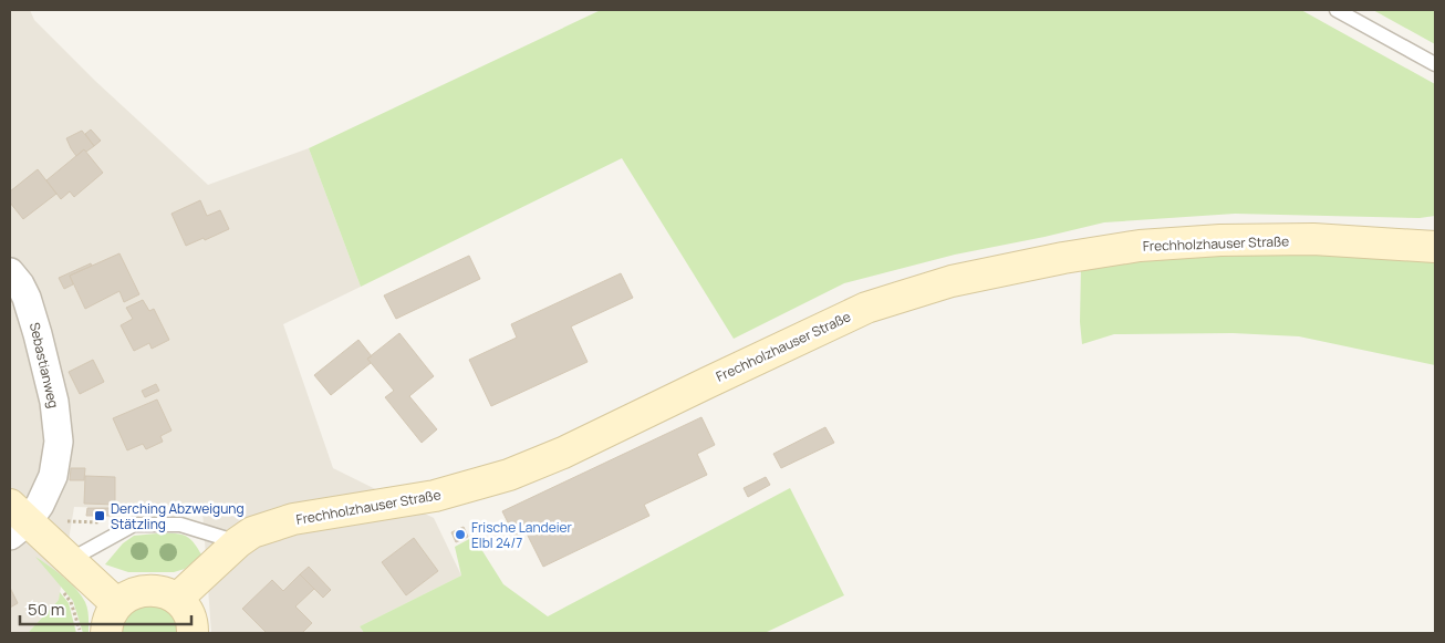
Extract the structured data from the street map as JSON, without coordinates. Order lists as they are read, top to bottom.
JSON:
{
  "streets": {
    "street": ["Frechholzhauser Straße", "Sebastianweg"]
  },
  "places": {
    "transit": ["Derching Abzweigung Stätzling"],
    "other": ["Frische Landeier Elbl 24/7"]
  },
  "scale_bar": "50 m"
}
